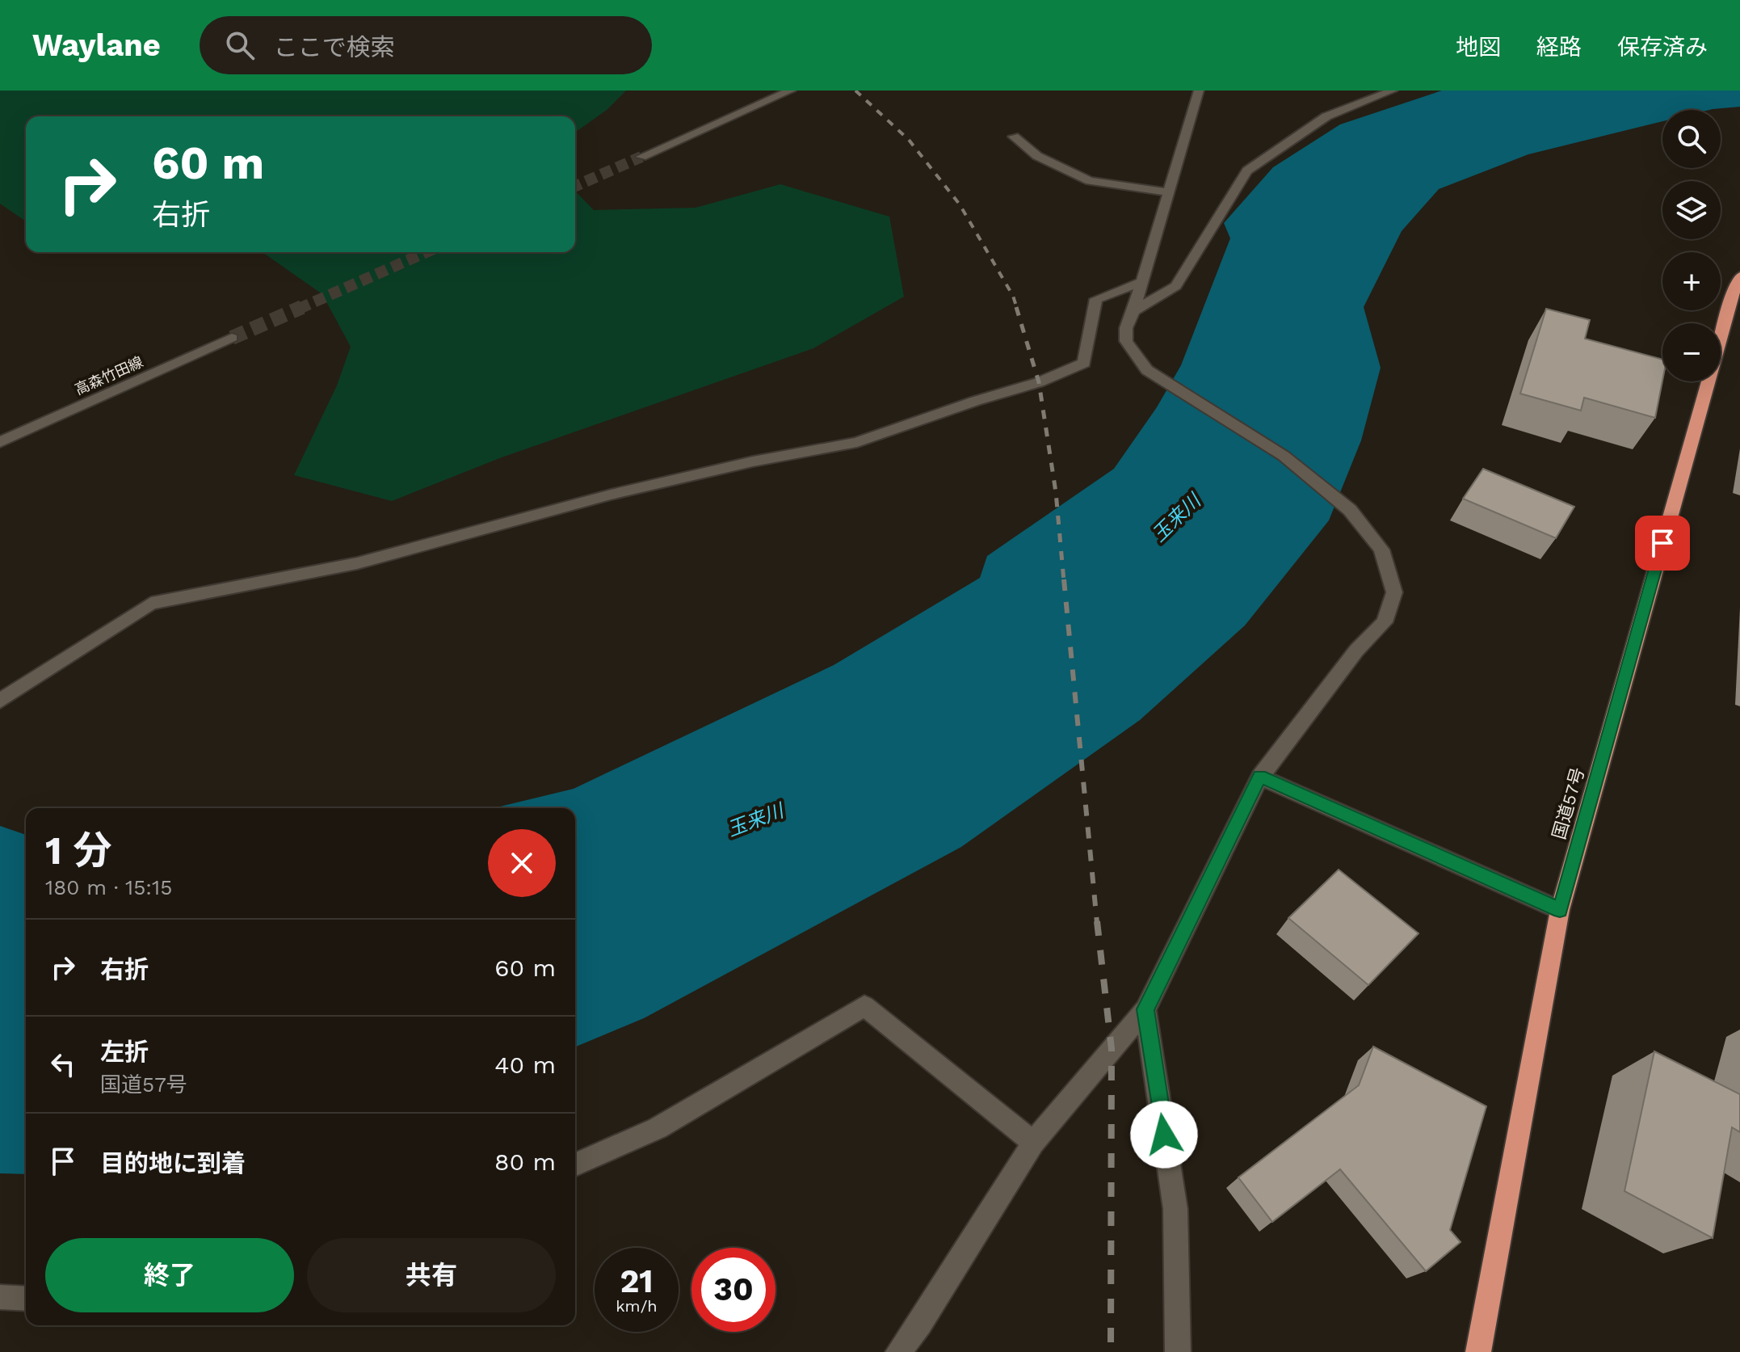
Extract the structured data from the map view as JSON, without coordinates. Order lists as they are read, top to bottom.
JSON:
{
  "streets": {
    "highway": ["国道57号"],
    "street": ["高森竹田線"]
  },
  "water": ["玉来川"],
  "page": {
    "header": "Waylane",
    "search": "ここで検索",
    "nav": ["地図", "経路", "保存済み"],
    "map_buttons": ["+", "−"],
    "turn": ["60 m", "右折"],
    "heading": ["1 分", "180 m · 15:15"],
    "list": [
      {
        "name": "右折",
        "value": "60 m"
      },
      {
        "name": "左折",
        "note": "国道57号",
        "value": "40 m"
      },
      {
        "name": "目的地に到着",
        "value": "80 m"
      }
    ],
    "buttons": ["終了", "共有"],
    "speed": "21 km/h",
    "limit": "30"
  }
}
